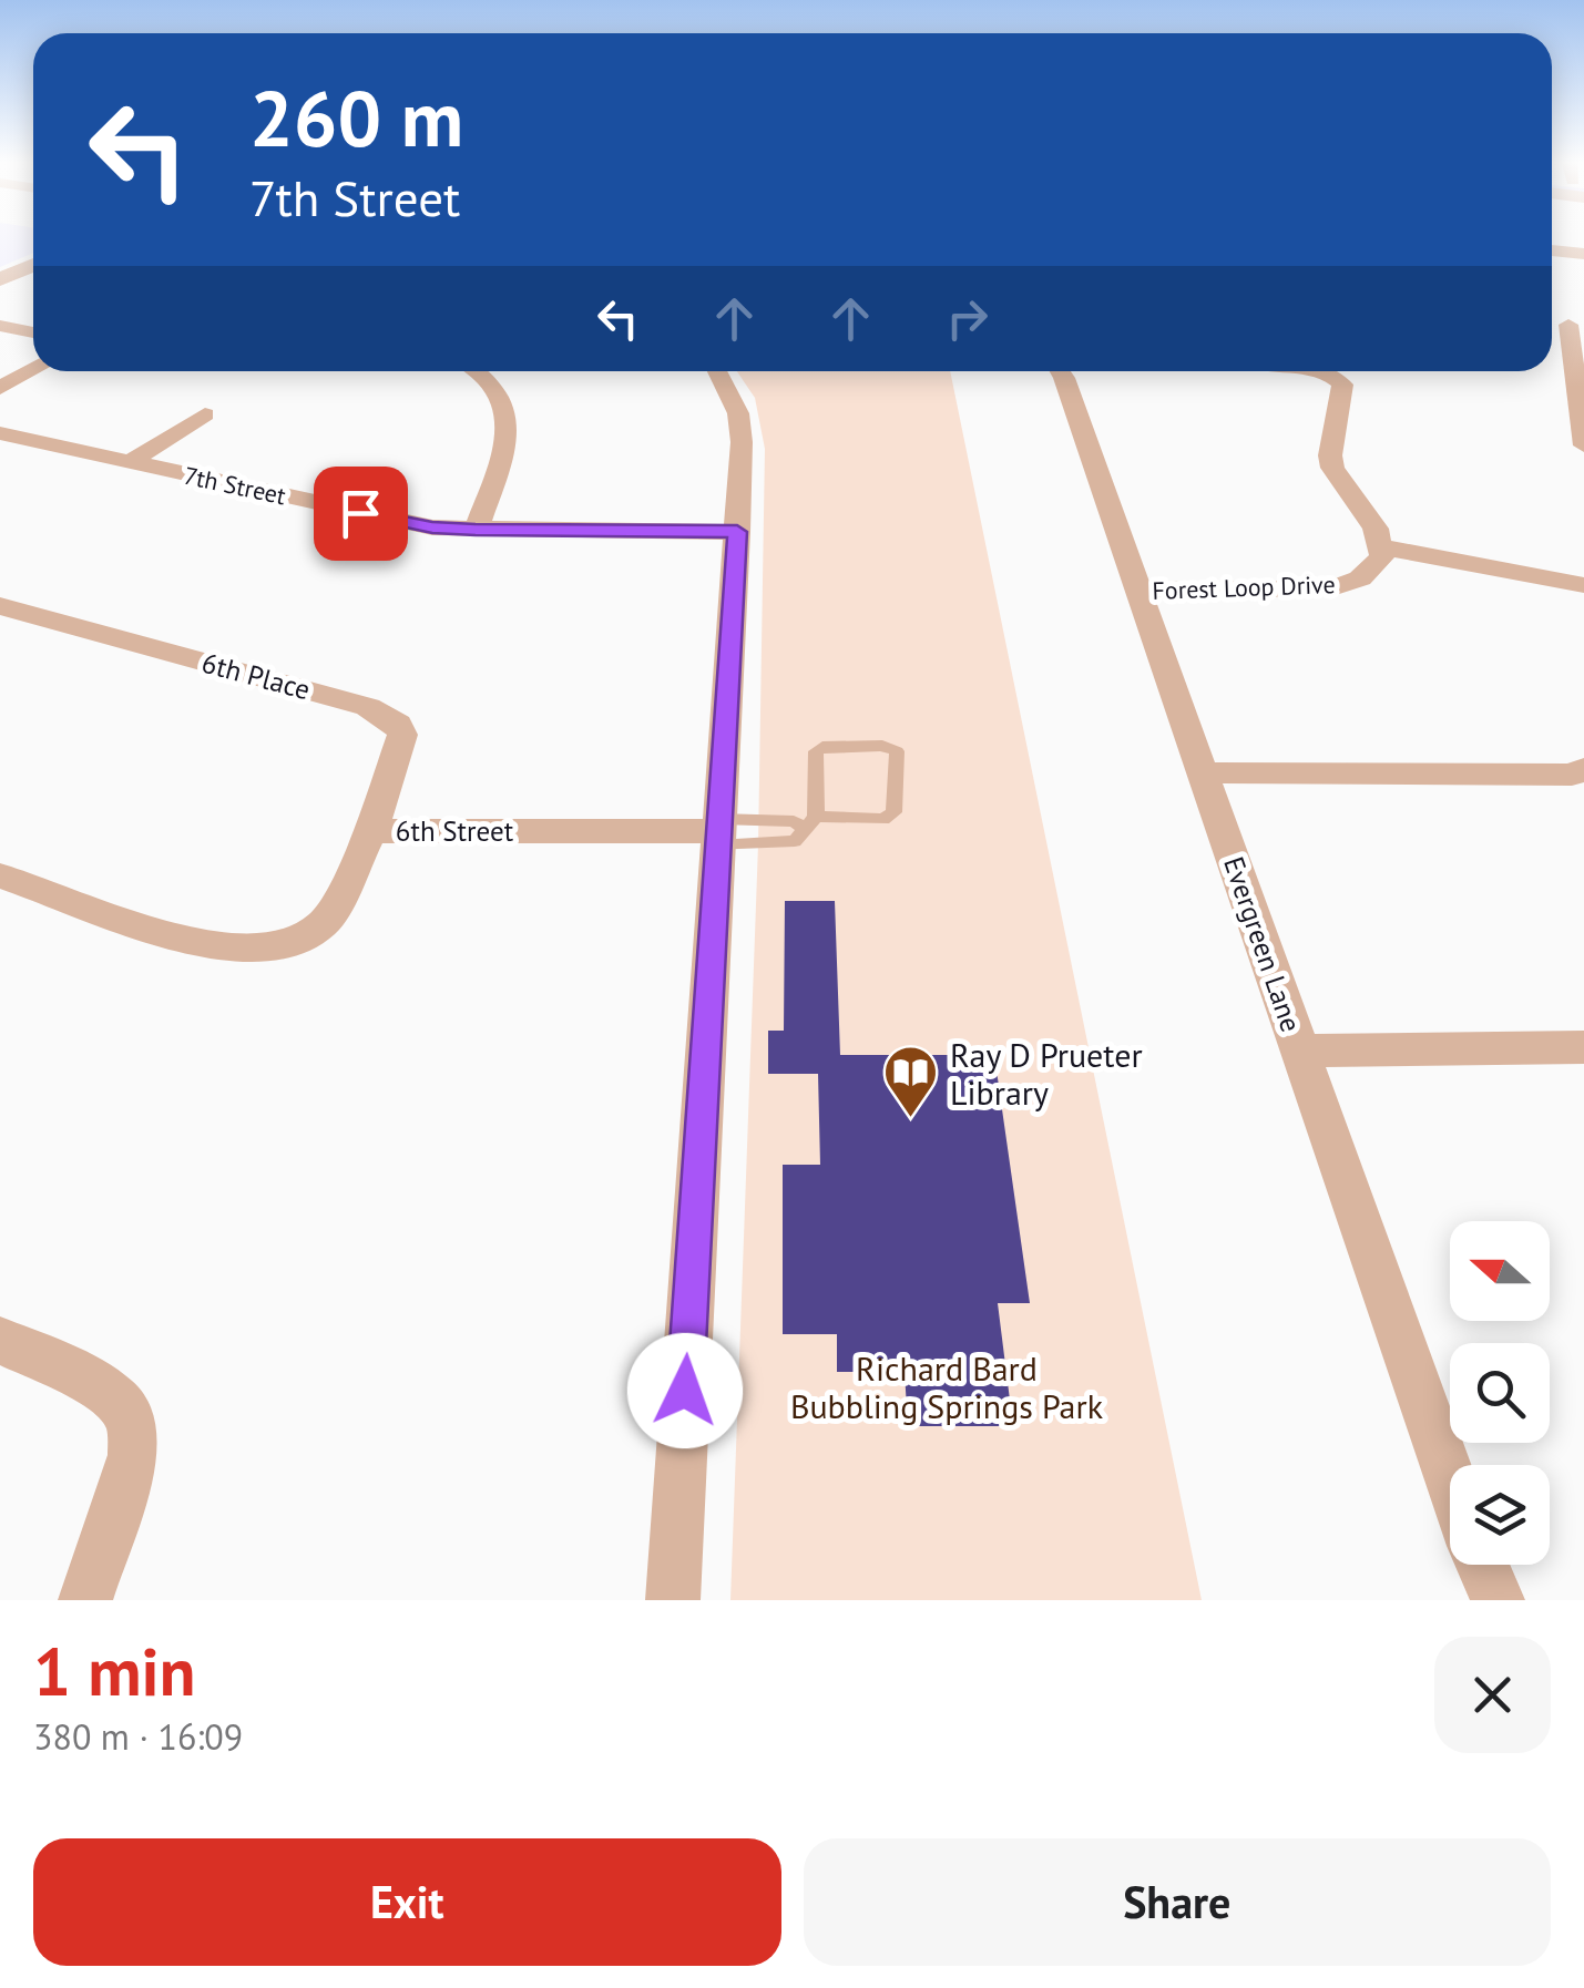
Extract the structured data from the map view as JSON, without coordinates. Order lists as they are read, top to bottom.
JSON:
{
  "streets": {
    "street": [
      "7th Street",
      "Forest Loop Drive",
      "6th Place",
      "6th Street",
      "Evergreen Lane"
    ]
  },
  "crossings": [
    ["Forest Loop Drive", "Evergreen Lane"],
    ["6th Place", "6th Street"]
  ],
  "parks": ["Richard Bard Bubbling Springs Park"],
  "places": {
    "library": ["Ray D Prueter Library"]
  },
  "north": "left",
  "page": {
    "turn": ["260 m", "7th Street"],
    "heading": ["1 min", "380 m · 16:09"],
    "buttons": ["Exit", "Share"]
  }
}
